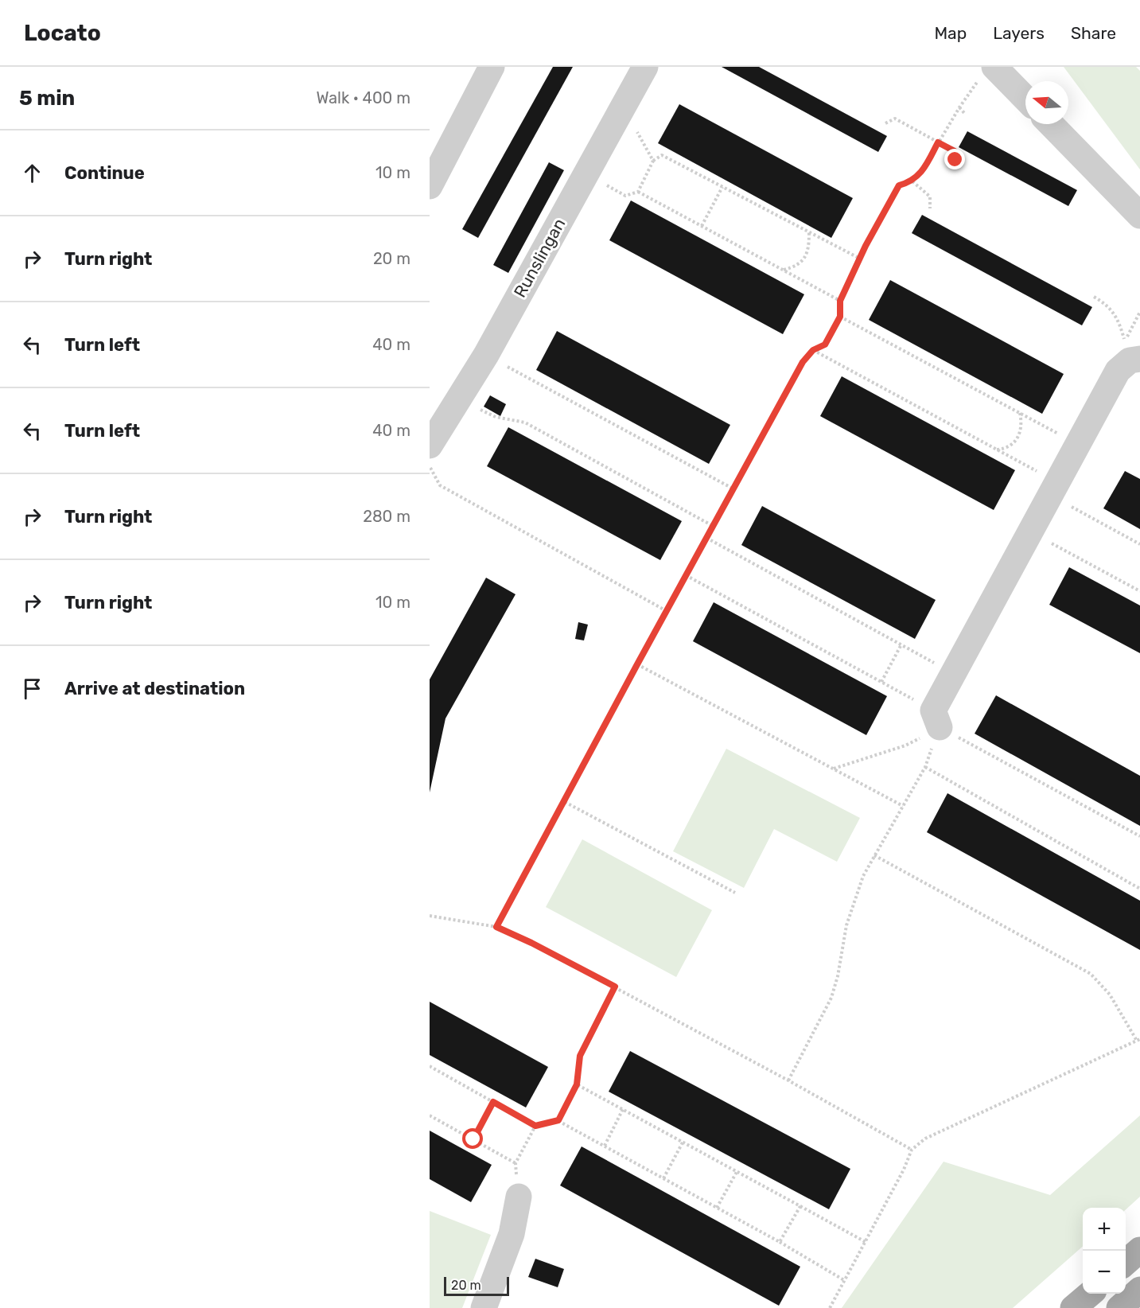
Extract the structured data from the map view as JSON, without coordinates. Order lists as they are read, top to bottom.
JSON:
{
  "streets": {
    "street": ["Runslingan"]
  },
  "scale_bar": "20 m",
  "north": "left",
  "page": {
    "header": "Locato",
    "nav": ["Map", "Layers", "Share"],
    "heading": ["5 min", "Walk · 400 m"],
    "list": [
      ["Continue", "10 m"],
      ["Turn right", "20 m"],
      ["Turn left", "40 m"],
      ["Turn left", "40 m"],
      ["Turn right", "280 m"],
      ["Turn right", "10 m"],
      "Arrive at destination"
    ],
    "map_buttons": ["+", "−"],
    "scale": "20 m"
  }
}
